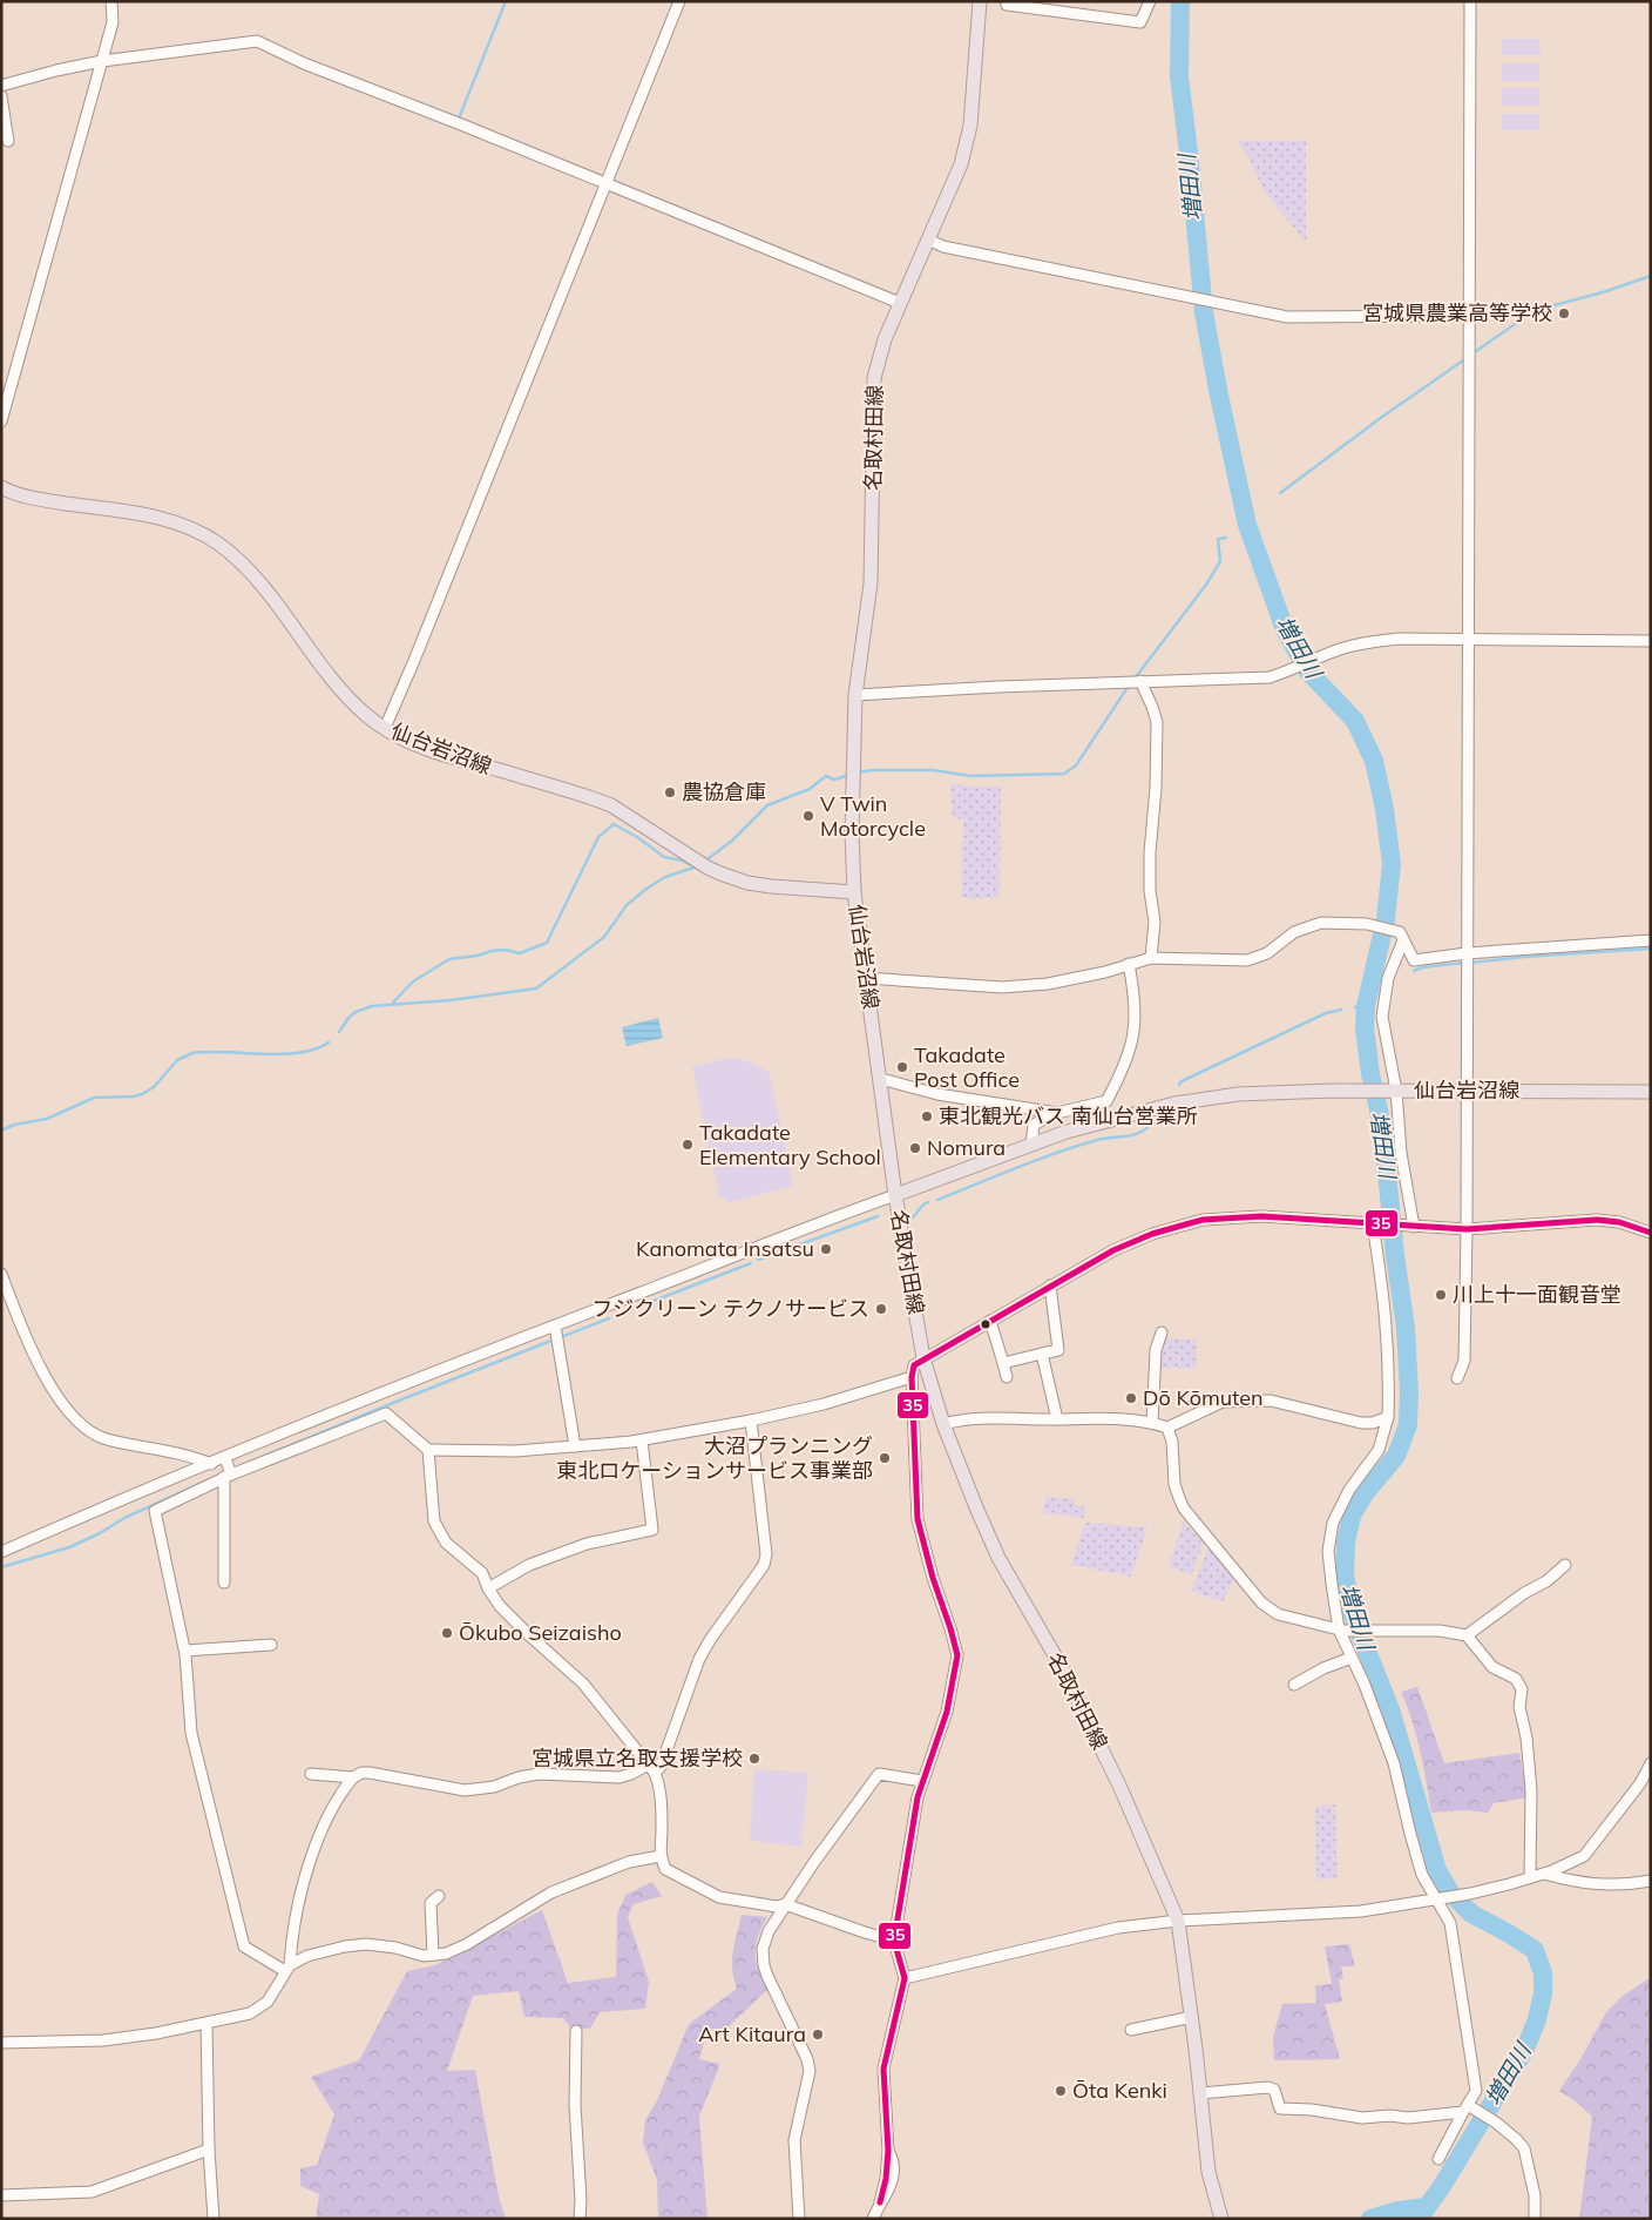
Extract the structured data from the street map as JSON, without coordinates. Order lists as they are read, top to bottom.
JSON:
{
  "streets": {
    "main road": ["名取村田線", "仙台岩沼線"]
  },
  "crossings": [
    ["名取村田線", "仙台岩沼線"]
  ],
  "water": ["増田川"],
  "places": [
    "宮城県農業高等学校",
    "農協倉庫",
    "V Twin Motorcycle",
    "Takadate Post Office",
    "東北観光バス 南仙台営業所",
    "Takadate Elementary School",
    "Nomura",
    "Kanomata Insatsu",
    "川上十一面観音堂",
    "フジクリーン テクノサービス",
    "Dō Kōmuten",
    "大沼プランニング 東北ロケーションサービス事業部",
    "Ōkubo Seizaisho",
    "宮城県立名取支援学校",
    "Art Kitaura",
    "Ōta Kenki"
  ],
  "lines": ["transit line 35"]
}
